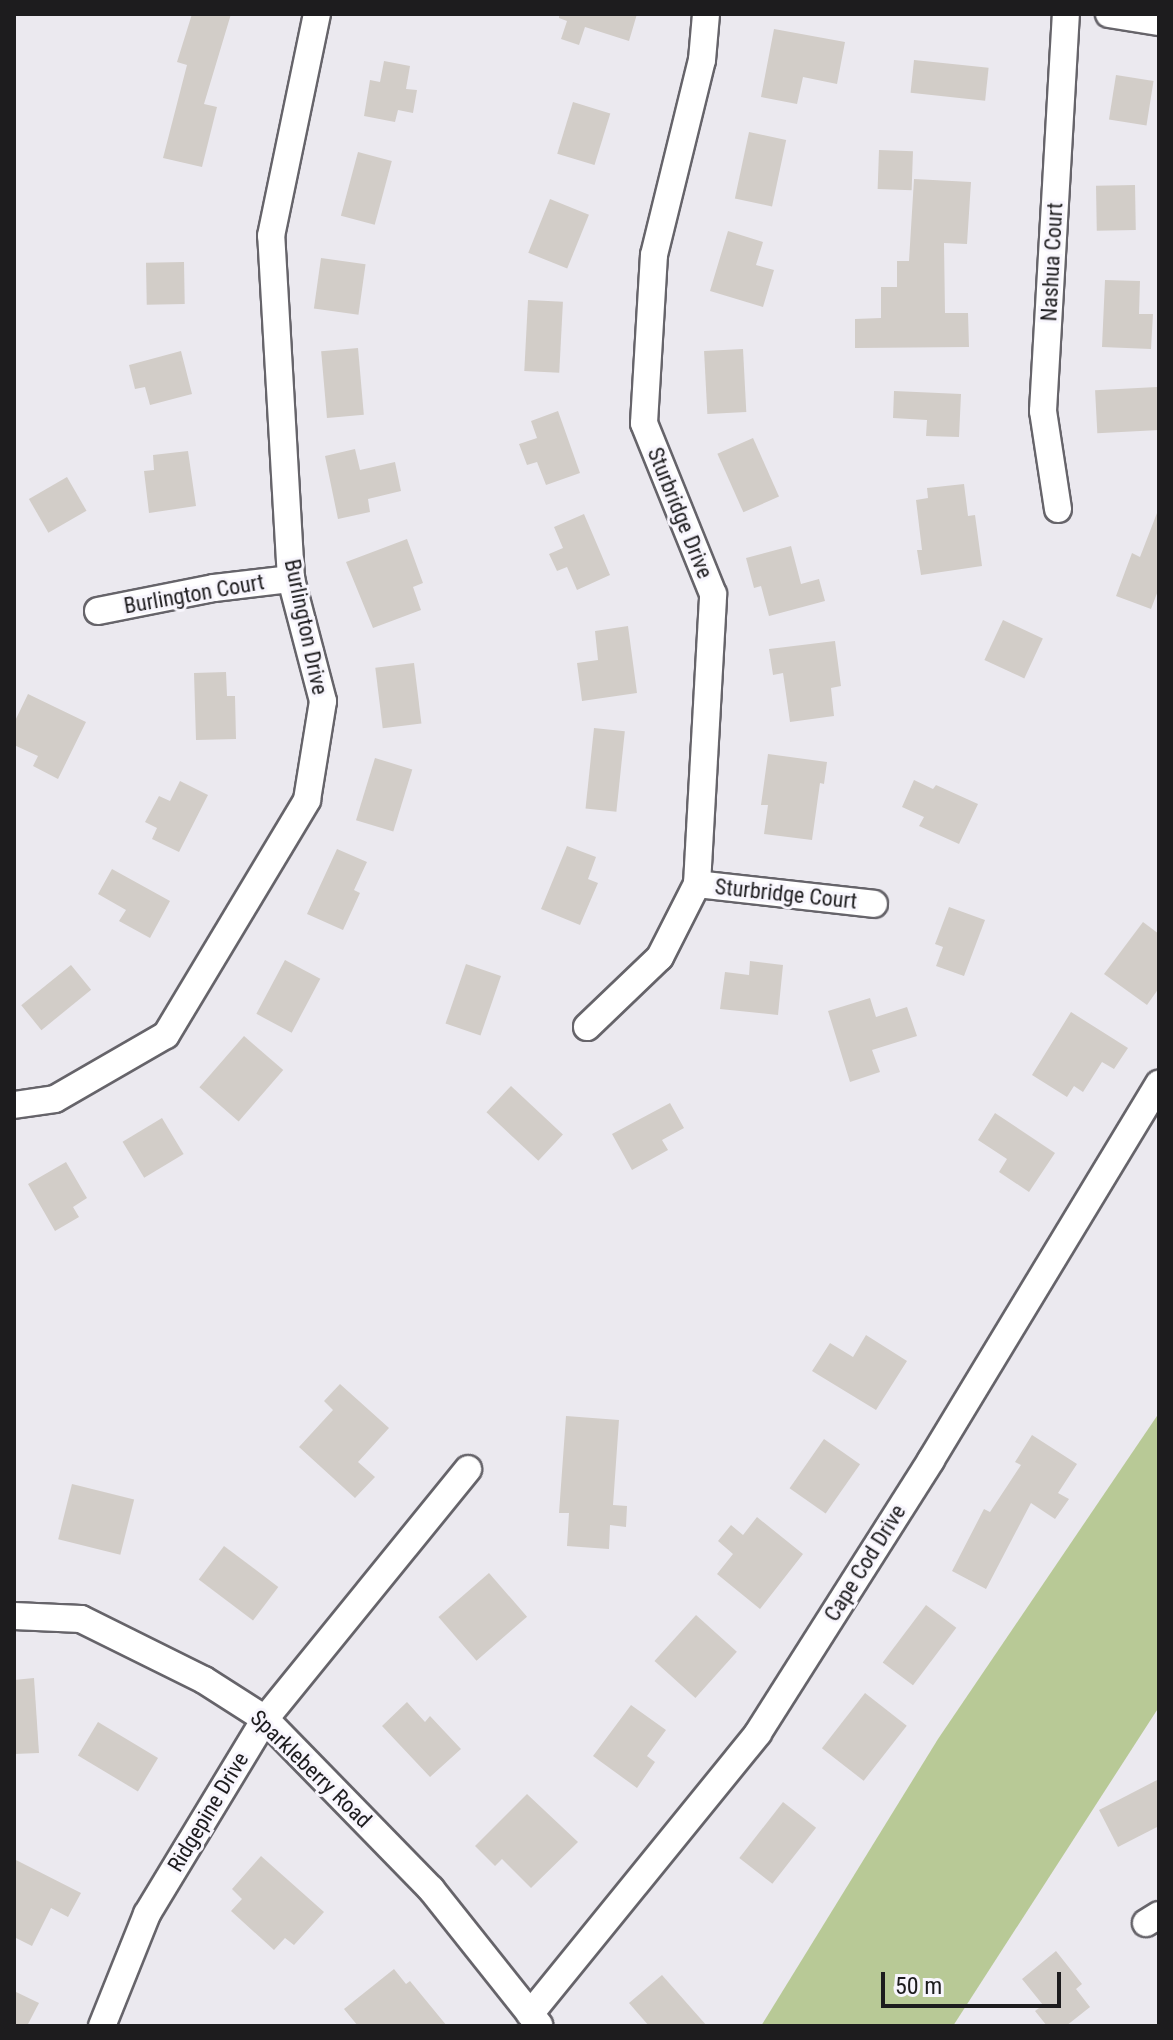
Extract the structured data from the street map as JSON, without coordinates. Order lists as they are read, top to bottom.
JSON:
{
  "streets": {
    "street": [
      "Nashua Court",
      "Sturbridge Drive",
      "Burlington Court",
      "Burlington Drive",
      "Sturbridge Court",
      "Cape Cod Drive",
      "Sparkleberry Road",
      "Ridgepine Drive"
    ]
  },
  "crossings": [
    ["Sturbridge Drive", "Sturbridge Court"],
    ["Burlington Court", "Burlington Drive"],
    ["Cape Cod Drive", "Sparkleberry Road"],
    ["Sparkleberry Road", "Ridgepine Drive"]
  ],
  "scale_bar": "50 m"
}
